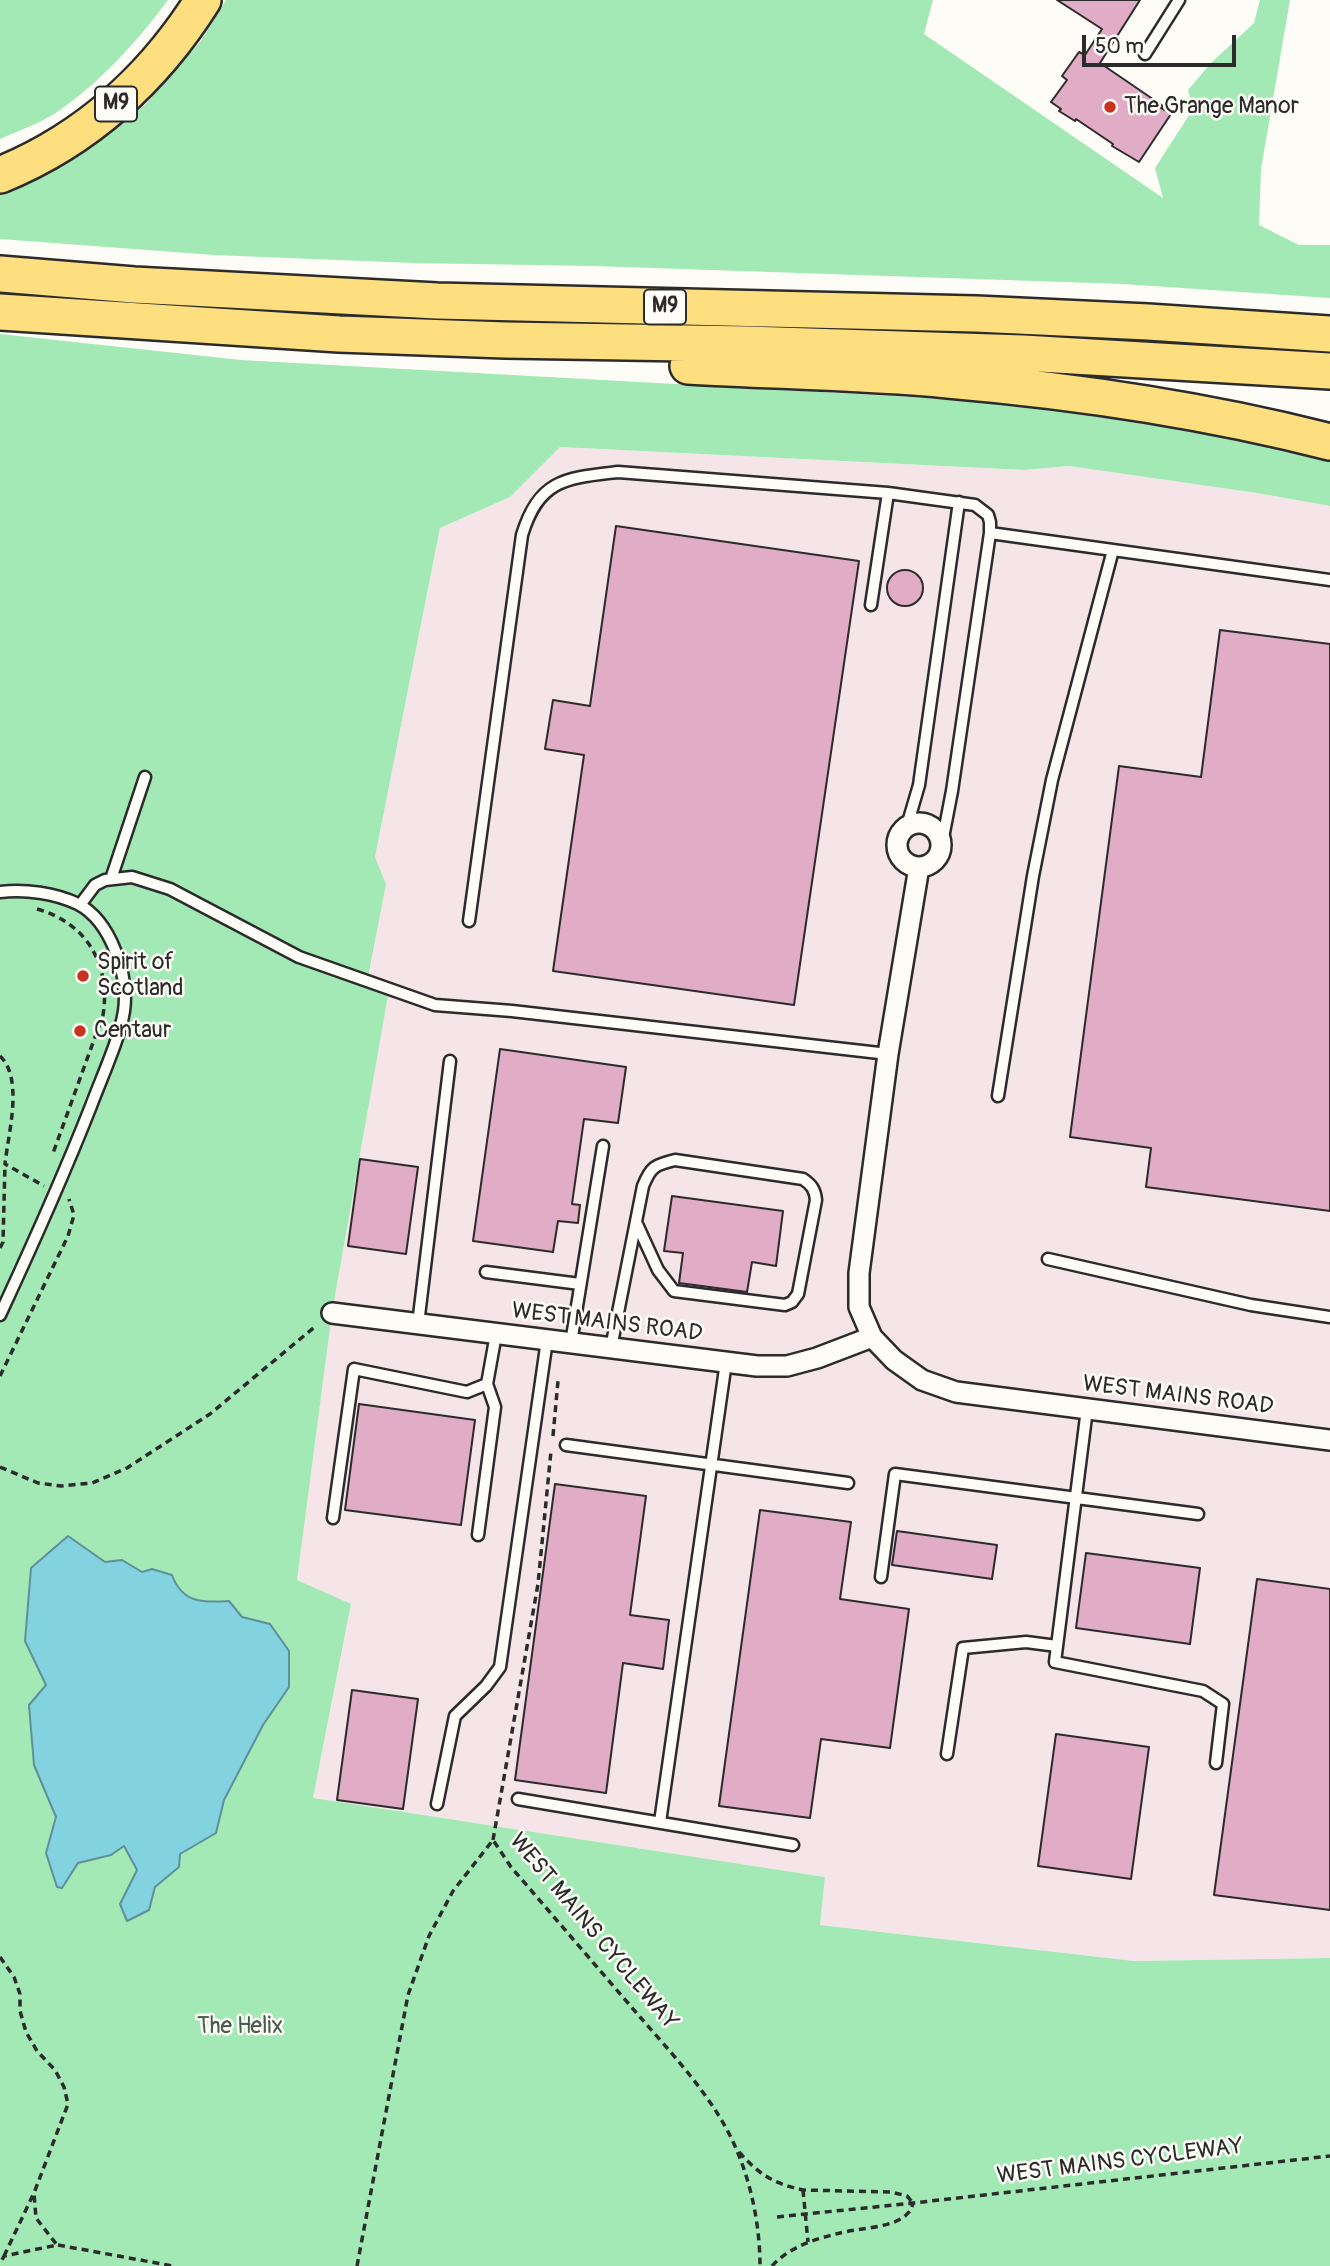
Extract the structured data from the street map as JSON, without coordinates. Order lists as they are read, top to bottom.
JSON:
{
  "streets": {
    "highway": ["M9"],
    "street": ["WEST MAINS ROAD"],
    "path": ["WEST MAINS CYCLEWAY"]
  },
  "parks": ["The Helix"],
  "places": ["The Grange Manor", "Spirit of Scotland", "Centaur"],
  "scale_bar": "50 m"
}
